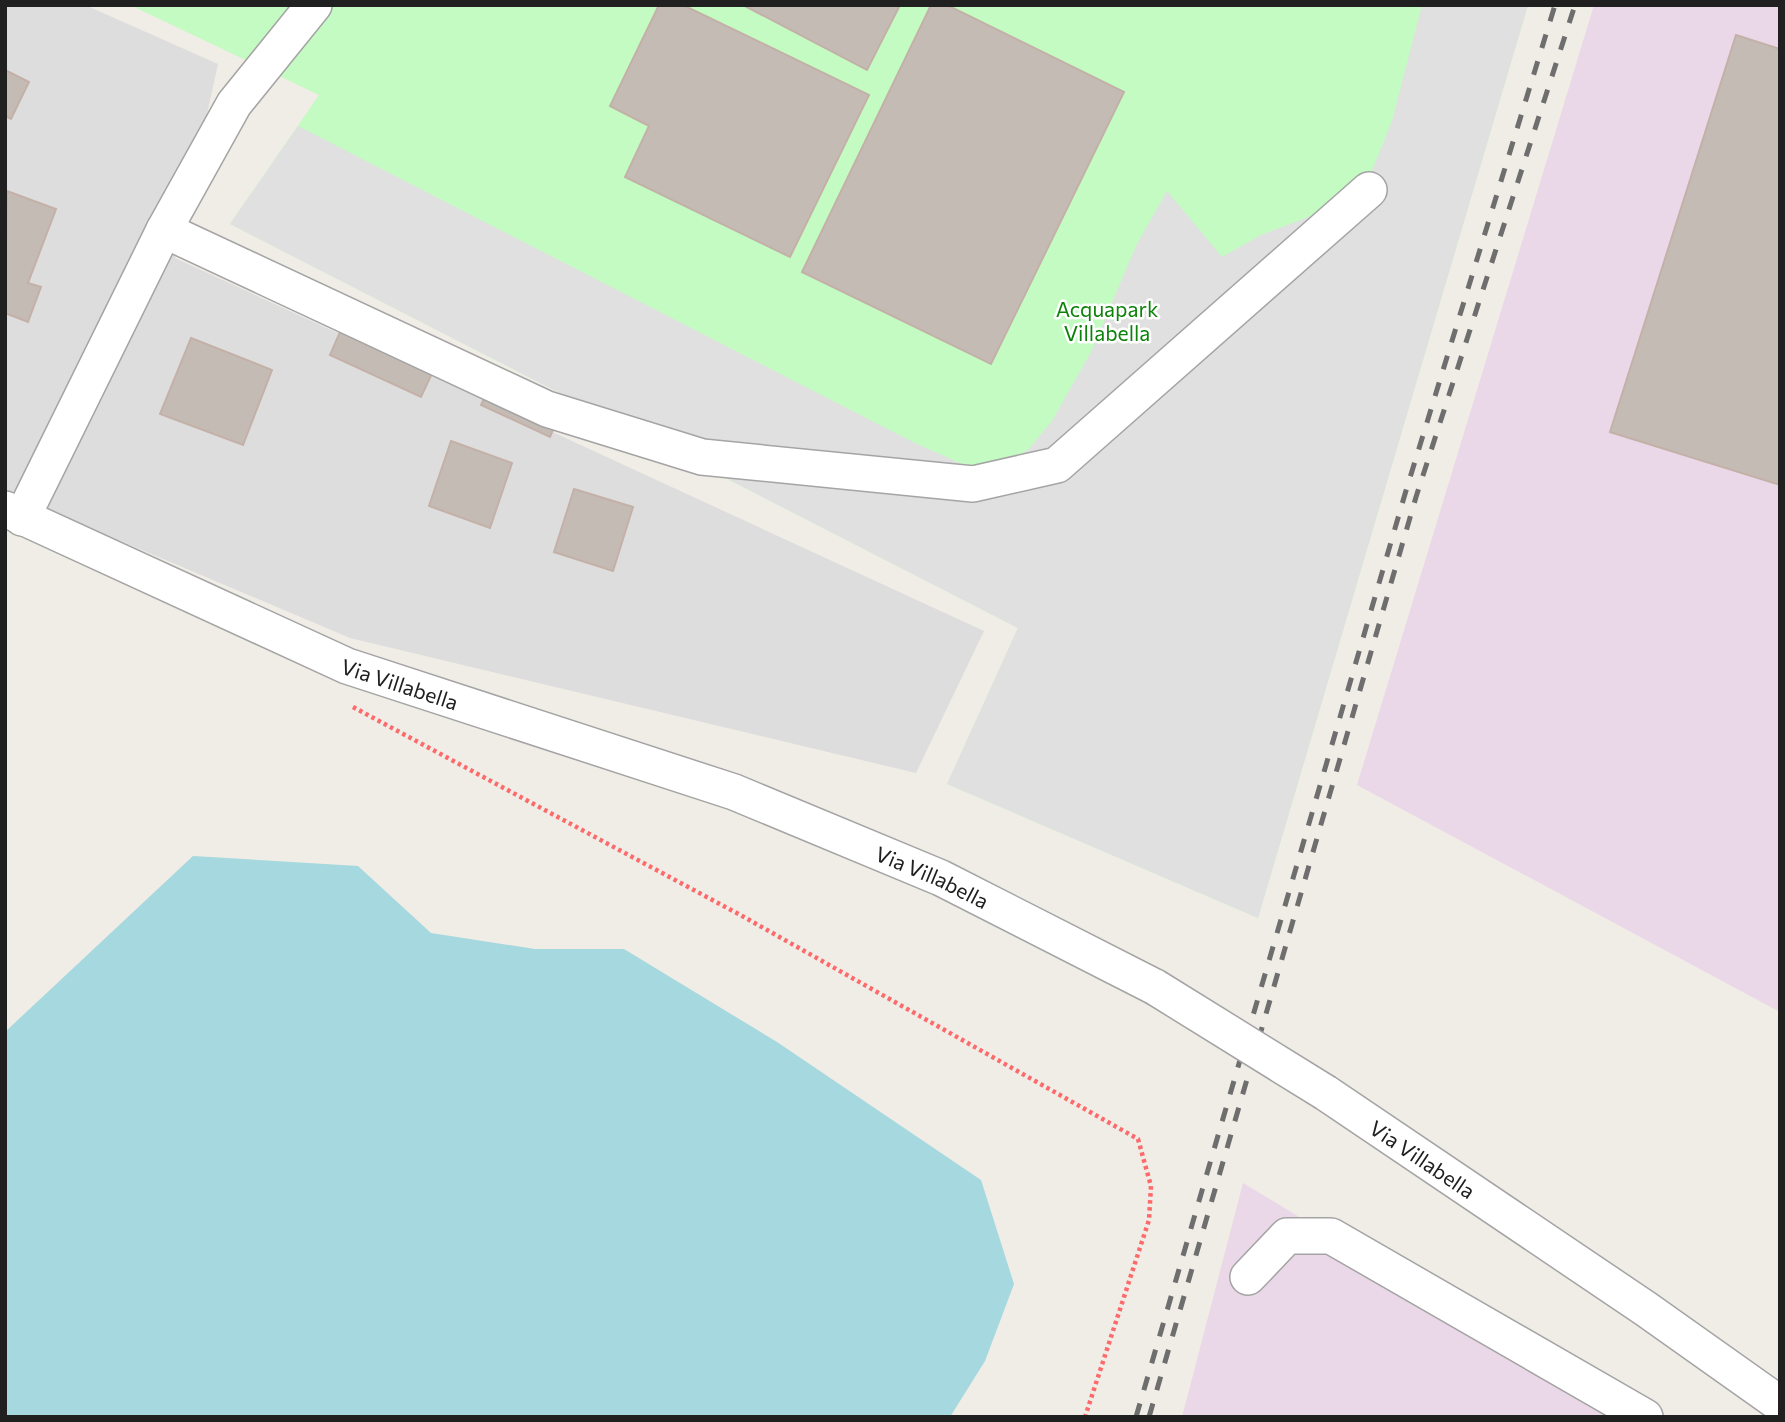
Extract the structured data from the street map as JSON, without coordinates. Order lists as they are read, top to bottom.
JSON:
{
  "streets": {
    "street": ["Via Villabella"]
  },
  "parks": ["Acquapark Villabella"]
}
